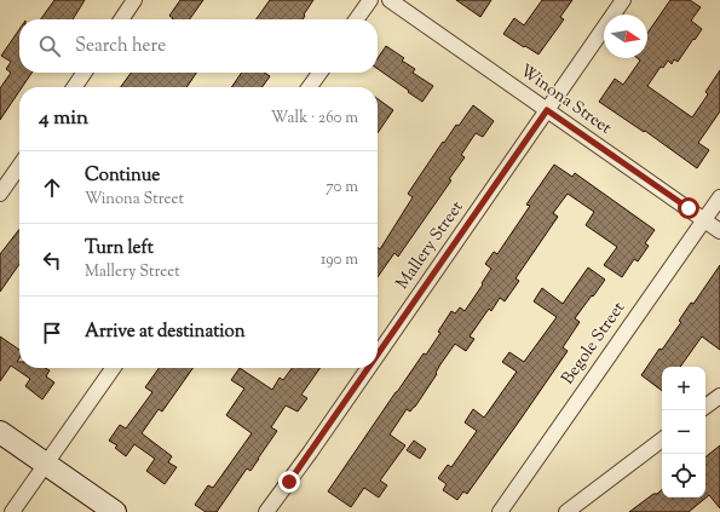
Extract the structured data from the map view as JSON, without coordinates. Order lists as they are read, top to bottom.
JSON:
{
  "streets": {
    "street": ["Winona Street", "Mallery Street", "Begole Street"]
  },
  "crossings": [
    ["Winona Street", "Mallery Street"],
    ["Winona Street", "Begole Street"]
  ],
  "north": "right",
  "page": {
    "search": "Search here",
    "heading": ["4 min", "Walk · 260 m"],
    "list": [
      ["Continue", "Winona Street", "70 m"],
      ["Turn left", "Mallery Street", "190 m"],
      "Arrive at destination"
    ],
    "map_buttons": ["+", "−"]
  }
}
